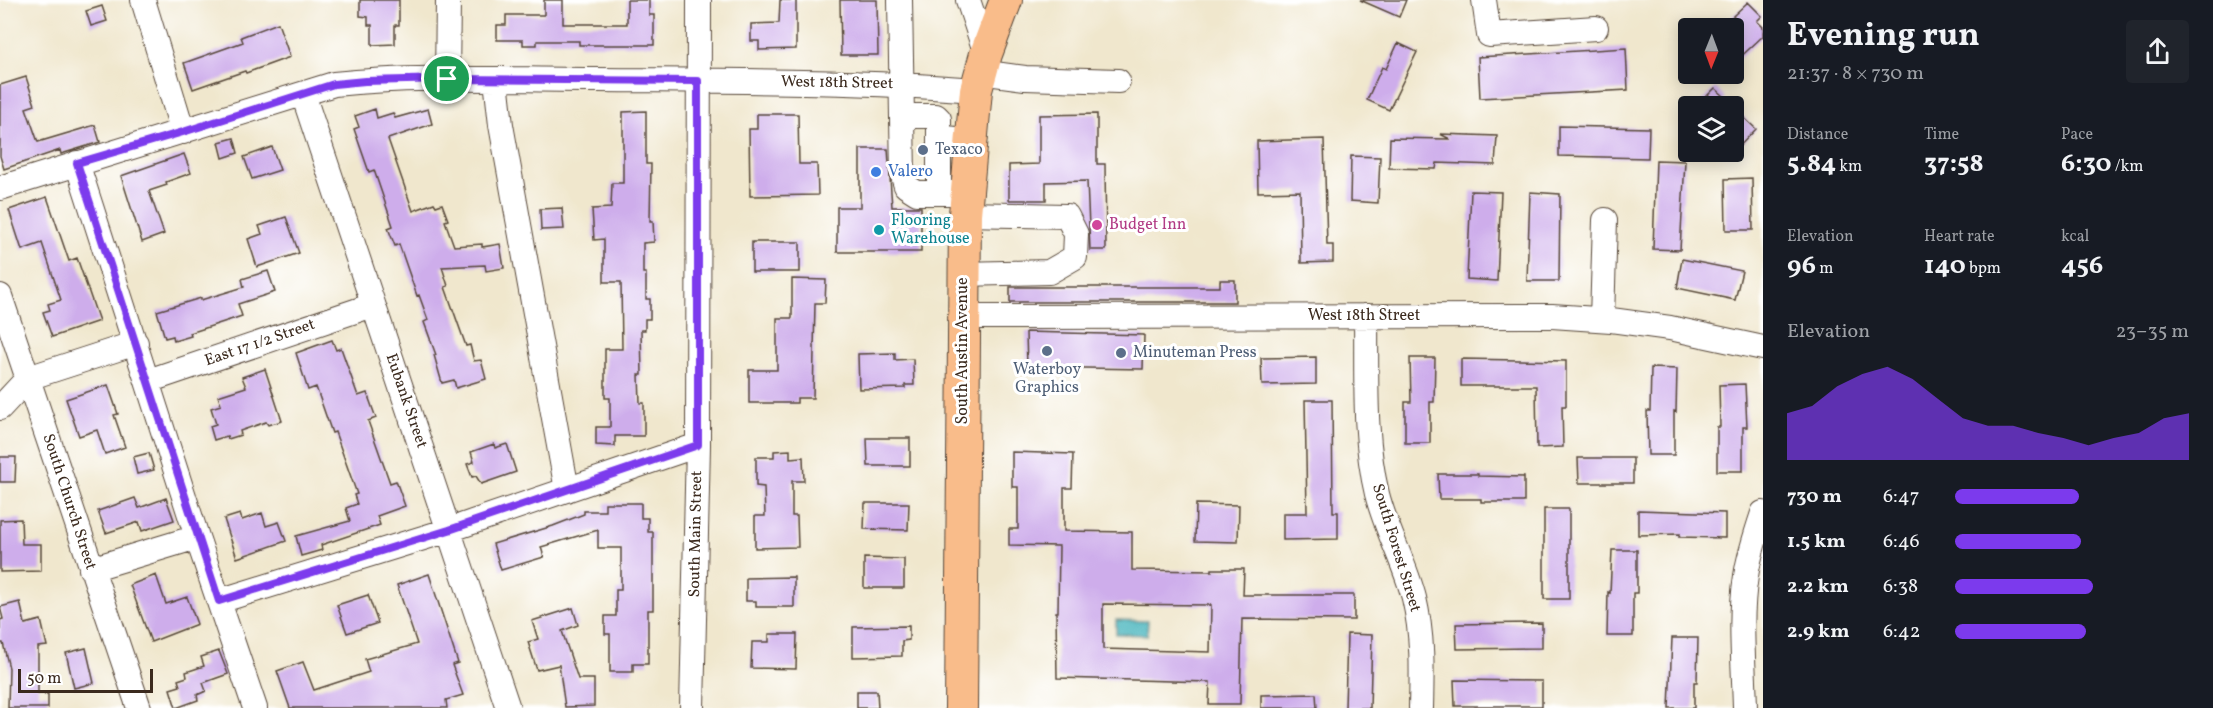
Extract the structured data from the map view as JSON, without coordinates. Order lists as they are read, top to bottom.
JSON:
{
  "streets": {
    "main road": ["South Austin Avenue"],
    "street": [
      "West 18th Street",
      "East 17 1/2 Street",
      "Eubank Street",
      "South Church Street",
      "South Main Street",
      "South Forest Street"
    ]
  },
  "crossings": [
    ["West 18th Street", "South Austin Avenue"],
    ["West 18th Street", "Eubank Street"],
    ["West 18th Street", "South Main Street"],
    ["West 18th Street", "South Forest Street"],
    ["East 17 1/2 Street", "Eubank Street"]
  ],
  "places": [
    "Texaco",
    "Valero",
    "Budget Inn",
    "Flooring Warehouse",
    "Waterboy Graphics",
    "Minuteman Press"
  ],
  "scale_bar": "50 m",
  "north": "bottom",
  "page": {
    "heading": ["Evening run", "21:37 · 8 × 730 m"],
    "stats": [
      ["Distance", "5.84 km"],
      ["Time", "37:58"],
      ["Pace", "6:30 /km"],
      ["Elevation", "96 m"],
      ["Heart rate", "140 bpm"],
      ["kcal", "456"]
    ],
    "chart": ["Elevation", "23–35 m"],
    "list": [
      {
        "name": "730 m",
        "note": "6:47"
      },
      {
        "name": "1.5 km",
        "note": "6:46"
      },
      {
        "name": "2.2 km",
        "note": "6:38"
      },
      {
        "name": "2.9 km",
        "note": "6:42"
      }
    ],
    "scale": "50 m"
  }
}
